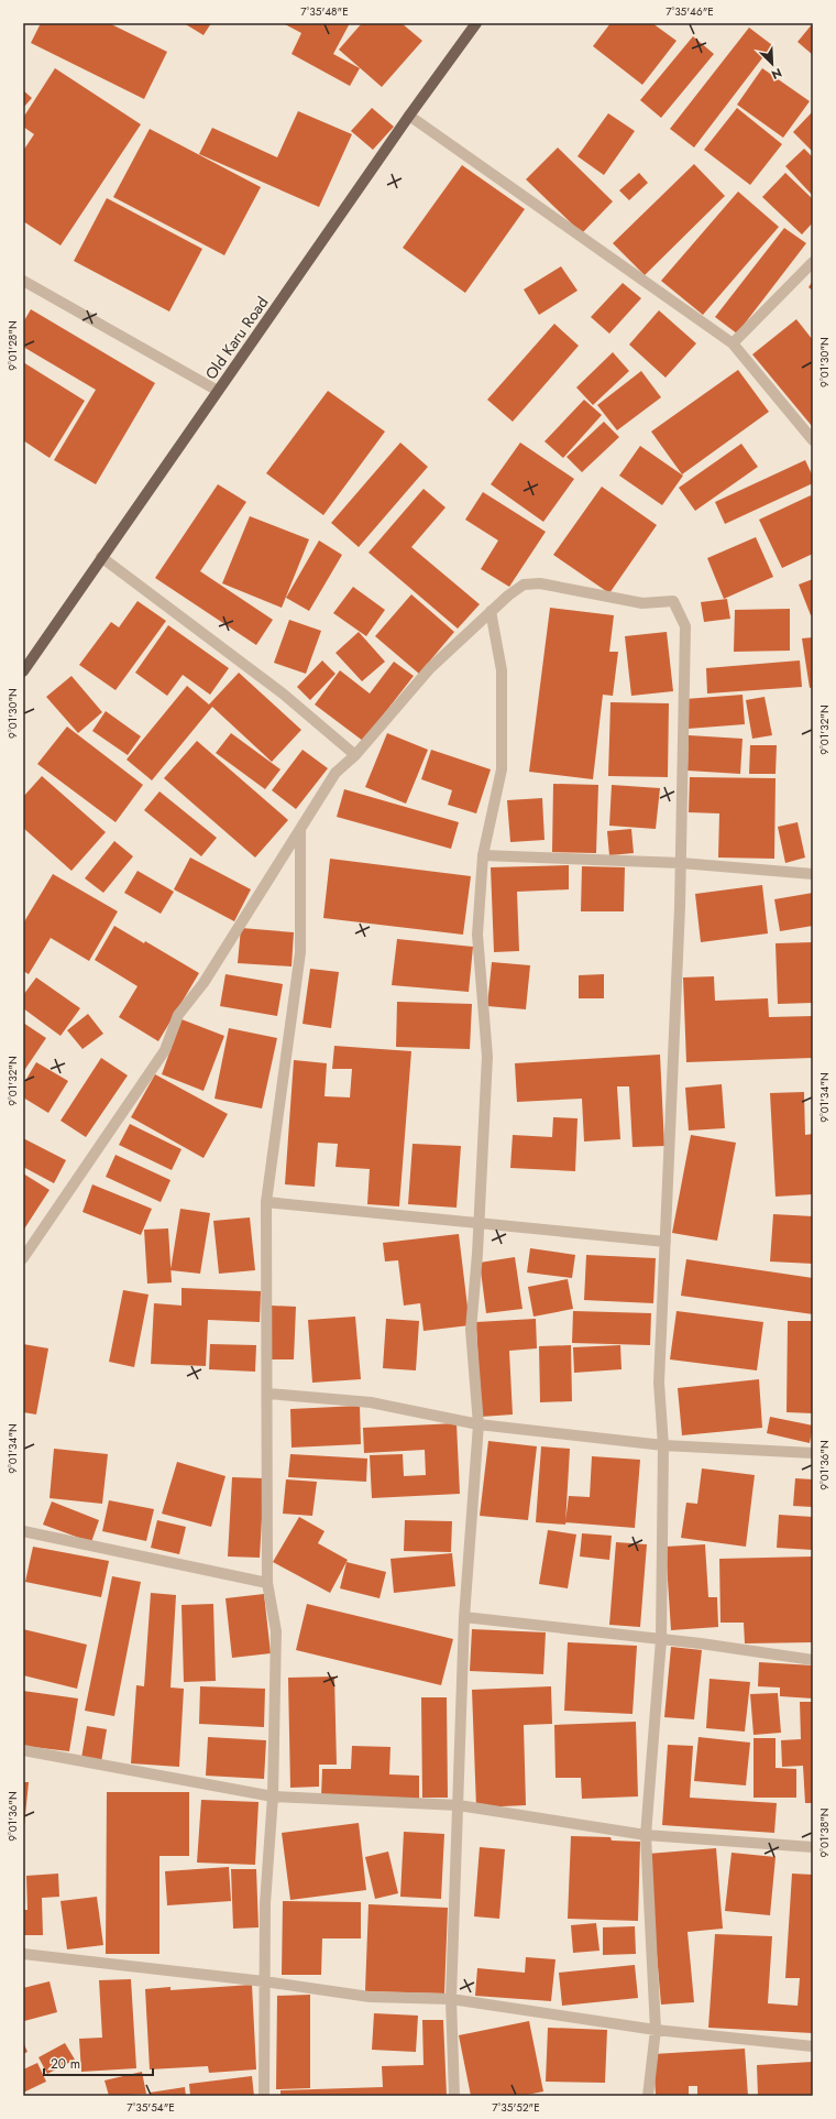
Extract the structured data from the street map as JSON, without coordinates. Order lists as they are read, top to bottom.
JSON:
{
  "streets": {
    "main road": ["Old Karu Road"]
  },
  "scale_bar": "20 m",
  "north": "bottom right",
  "coordinates": [
    "7°35'48\"E",
    "7°35'46\"E",
    "9°01'28\"N",
    "9°01'30\"N",
    "9°01'32\"N",
    "9°01'34\"N",
    "9°01'36\"N",
    "9°01'38\"N",
    "7°35'54\"E",
    "7°35'52\"E"
  ]
}
